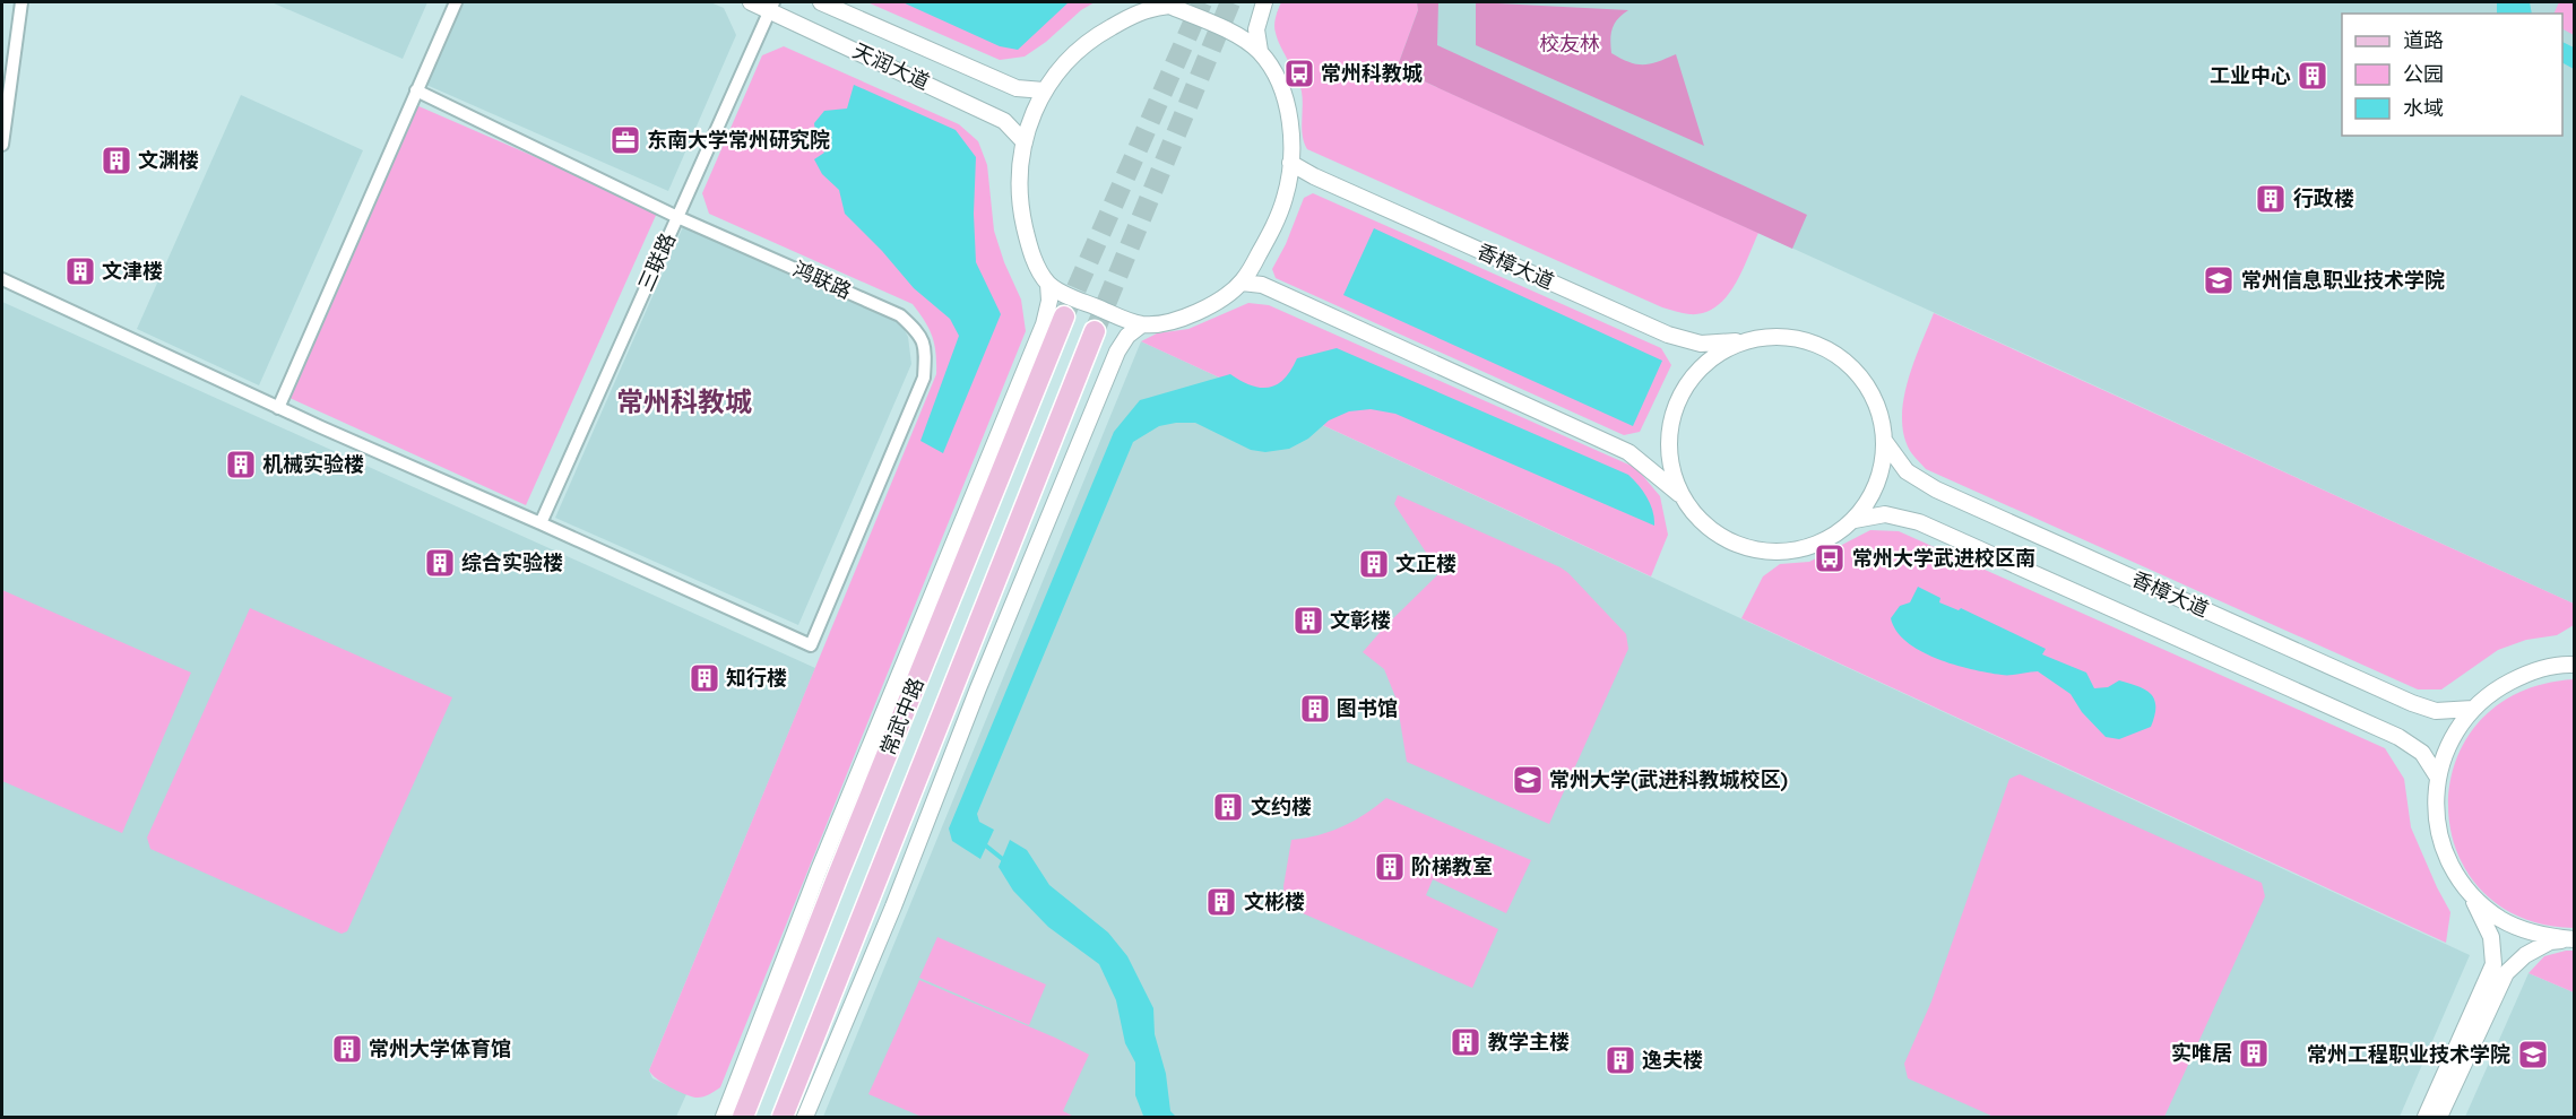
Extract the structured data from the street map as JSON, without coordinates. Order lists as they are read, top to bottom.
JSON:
{
  "streets": {
    "main road": ["常武中路"],
    "street": [
      "天润大道",
      "三联路",
      "香樟大道",
      "鸿联路"
    ]
  },
  "crossings": [
    ["天润大道", "三联路"],
    ["三联路", "鸿联路"]
  ],
  "districts": ["常州科教城"],
  "parks": ["校友林"],
  "places": {
    "bus stop": ["常州科教城", "常州大学武进校区南"],
    "building": [
      "工业中心",
      "文渊楼",
      "行政楼",
      "文津楼",
      "机械实验楼",
      "综合实验楼",
      "文正楼",
      "文彰楼",
      "知行楼",
      "图书馆",
      "文约楼",
      "阶梯教室",
      "文彬楼",
      "教学主楼",
      "常州大学体育馆",
      "实唯居",
      "逸夫楼"
    ],
    "office": ["东南大学常州研究院"],
    "school or university": ["常州信息职业技术学院", "常州大学(武进科教城校区)", "常州工程职业技术学院"]
  },
  "legend": ["道路", "公园", "水域"]
}
